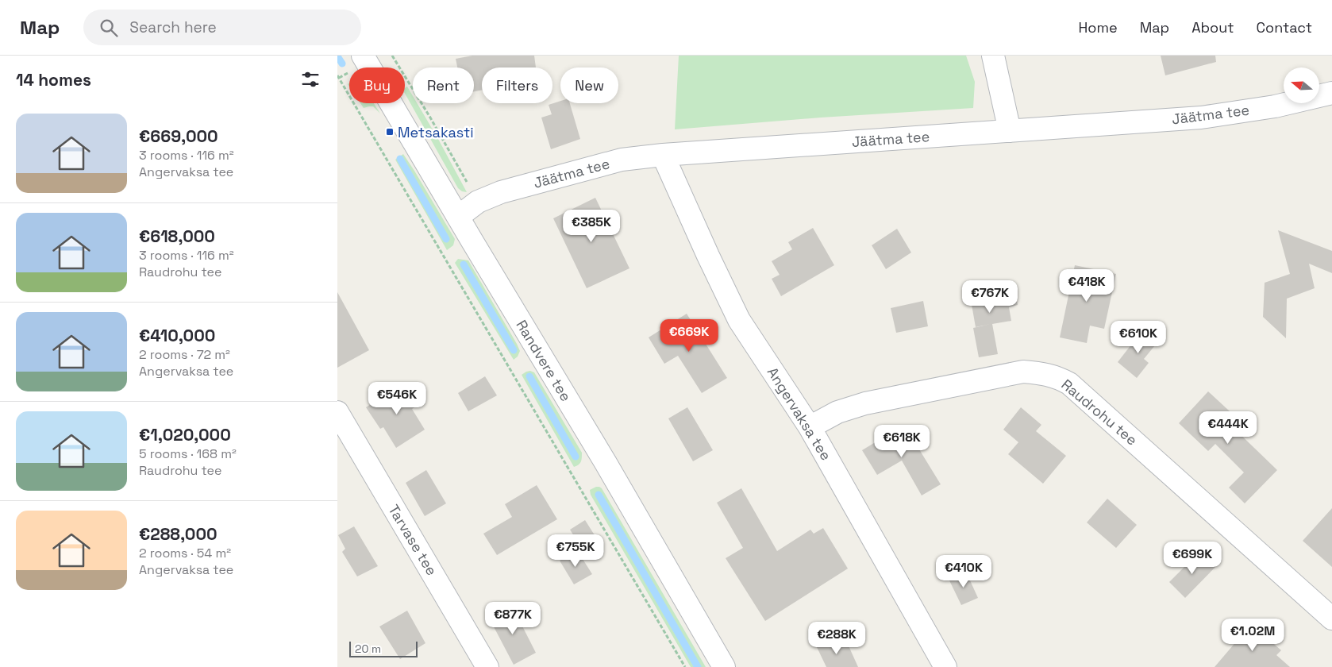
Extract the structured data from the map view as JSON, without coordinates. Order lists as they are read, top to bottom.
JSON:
{
  "streets": {
    "street": [
      "Jäätma tee",
      "Randvere tee",
      "Raudrohu tee",
      "Angervaksa tee",
      "Tarvase tee"
    ]
  },
  "crossings": [
    ["Jäätma tee", "Randvere tee"],
    ["Jäätma tee", "Angervaksa tee"],
    ["Raudrohu tee", "Angervaksa tee"]
  ],
  "places": {
    "transit": ["Metsakasti"]
  },
  "scale_bar": "20 m",
  "north": "left",
  "page": {
    "header": "Map",
    "search": "Search here",
    "nav": [
      "Home",
      "Map",
      "About",
      "Contact"
    ],
    "heading": "14 homes",
    "chip": [
      "Buy",
      "Rent",
      "Filters",
      "New"
    ],
    "list": [
      {
        "name": "€669,000",
        "note": "3 rooms · 116 m² · Angervaksa tee"
      },
      {
        "name": "€618,000",
        "note": "3 rooms · 116 m² · Raudrohu tee"
      },
      {
        "name": "€410,000",
        "note": "2 rooms · 72 m² · Angervaksa tee"
      },
      {
        "name": "€1,020,000",
        "note": "5 rooms · 168 m² · Raudrohu tee"
      },
      {
        "name": "€288,000",
        "note": "2 rooms · 54 m² · Angervaksa tee"
      }
    ],
    "price": [
      "€385K",
      "€418K",
      "€767K",
      "€669K",
      "€610K",
      "€546K",
      "€444K",
      "€618K",
      "€755K",
      "€699K",
      "€410K",
      "€877K",
      "€1.02M",
      "€288K"
    ],
    "scale": "20 m"
  }
}
